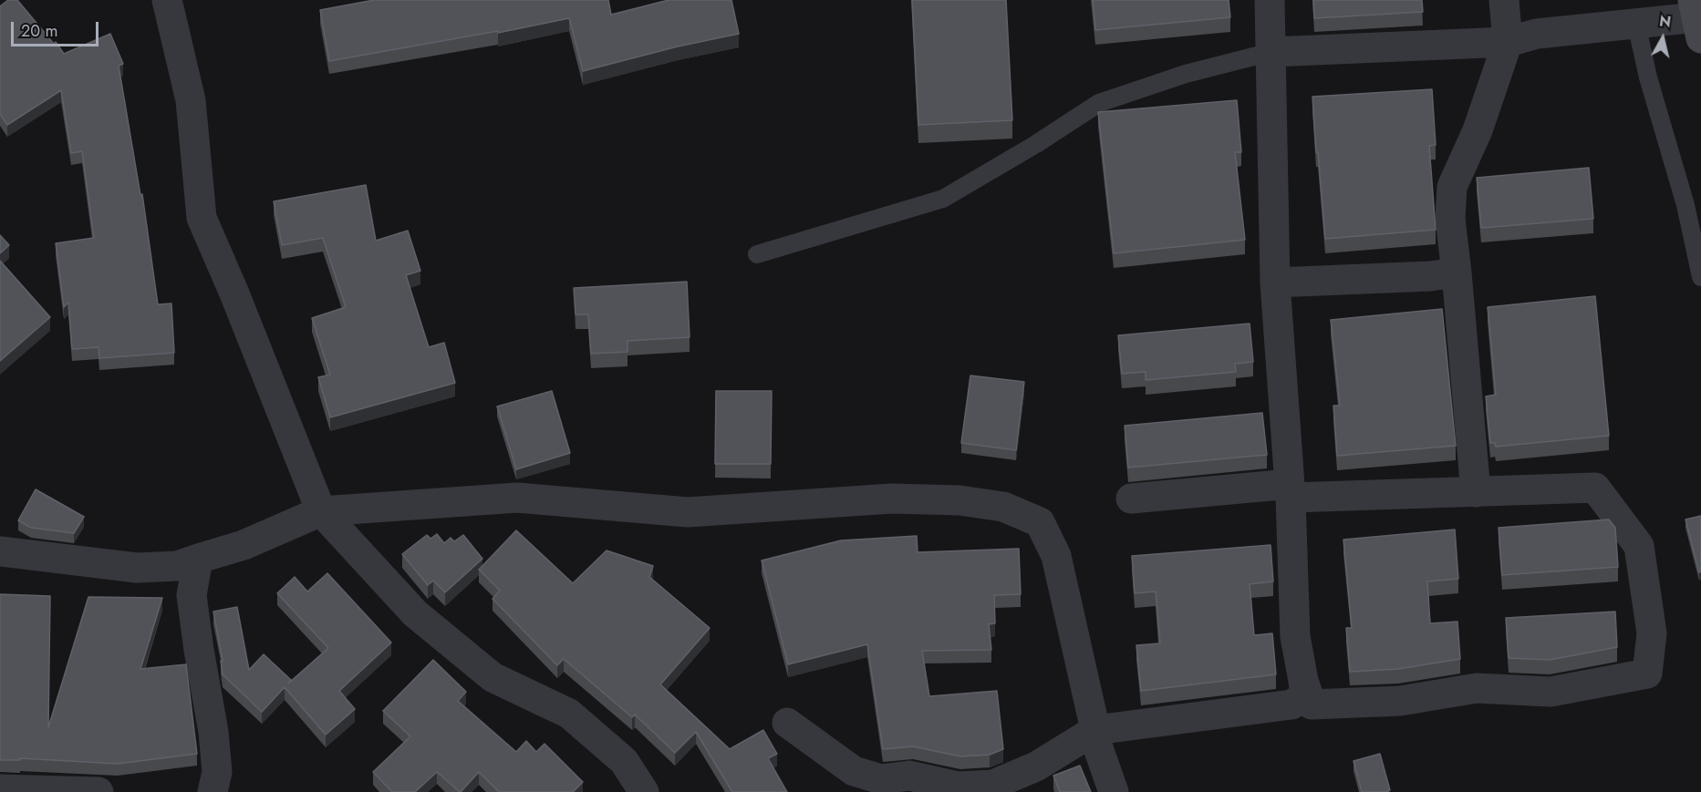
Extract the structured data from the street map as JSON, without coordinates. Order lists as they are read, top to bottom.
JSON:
{
  "scale_bar": "20 m",
  "north": "top"
}
